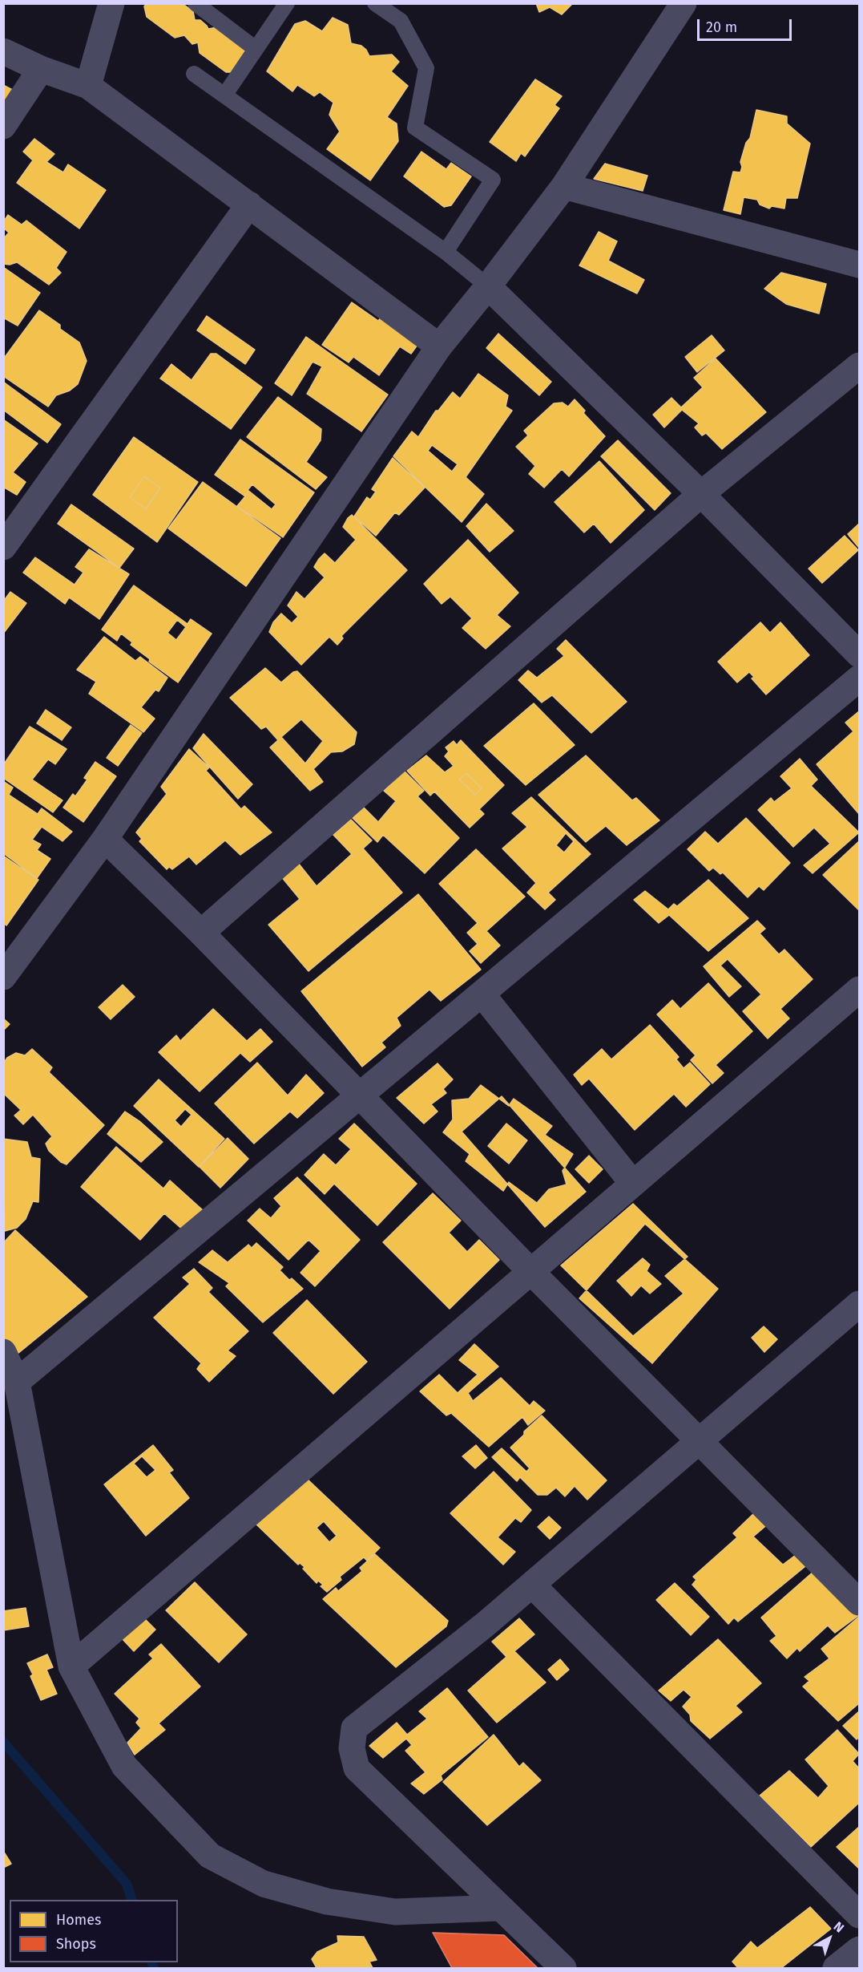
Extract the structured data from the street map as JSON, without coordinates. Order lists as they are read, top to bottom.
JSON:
{
  "legend": ["Homes", "Shops"],
  "scale_bar": "20 m",
  "north": "top right"
}
